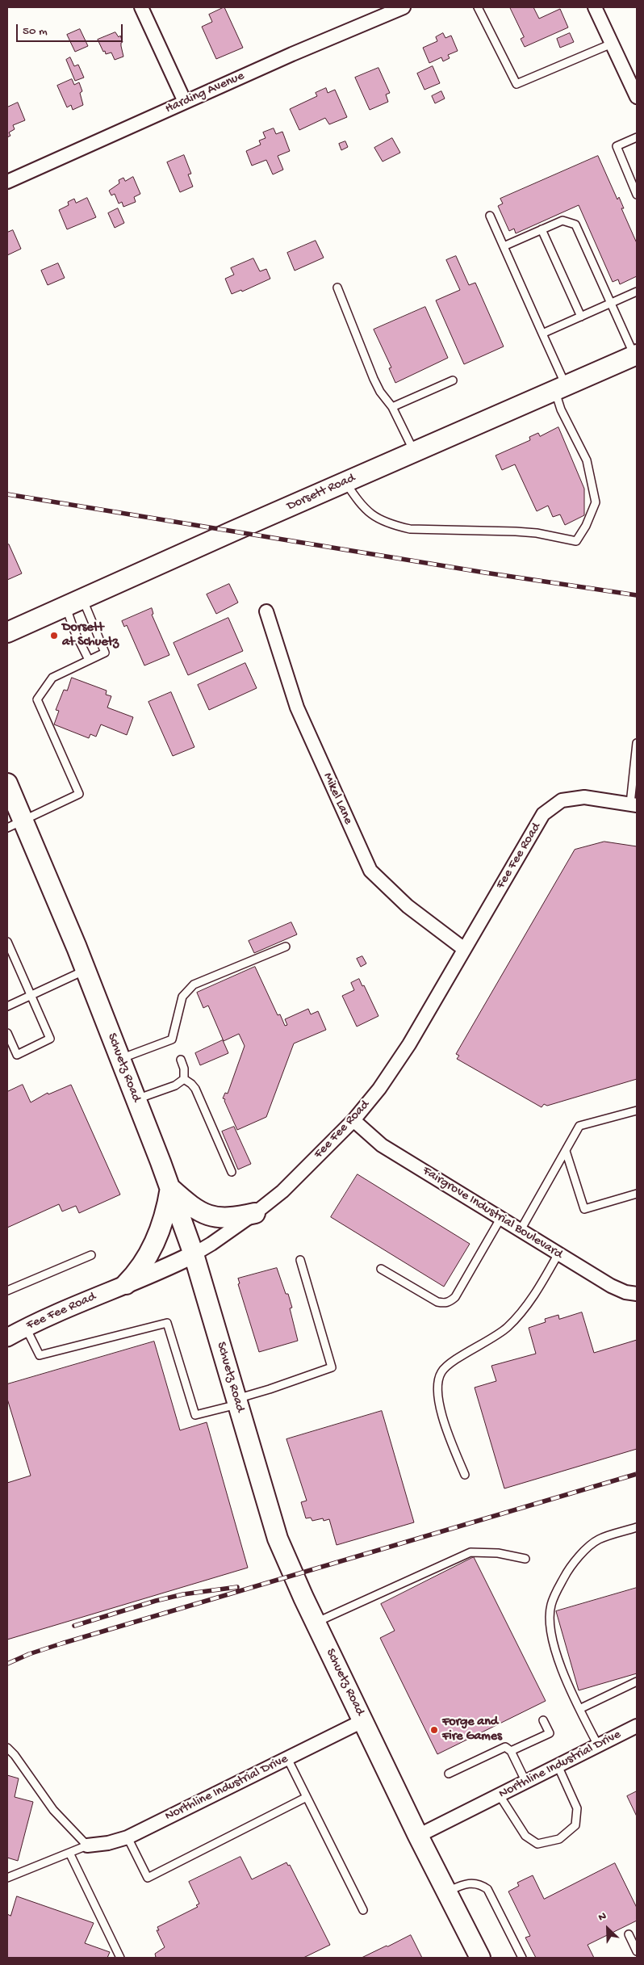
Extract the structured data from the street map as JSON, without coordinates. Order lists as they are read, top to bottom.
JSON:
{
  "streets": {
    "main road": ["Dorsett Road", "Schuetz Road"],
    "street": [
      "Harding Avenue",
      "Mikel Lane",
      "Fee Fee Road",
      "Fairgrove Industrial Boulevard",
      "Northline Industrial Drive"
    ]
  },
  "crossings": [
    ["Mikel Lane", "Fee Fee Road"],
    ["Fee Fee Road", "Schuetz Road"],
    ["Fee Fee Road", "Fairgrove Industrial Boulevard"],
    ["Schuetz Road", "Northline Industrial Drive"]
  ],
  "places": ["Dorsett at Schuetz", "Forge and Fire Games"],
  "scale_bar": "50 m",
  "north": "top left"
}
